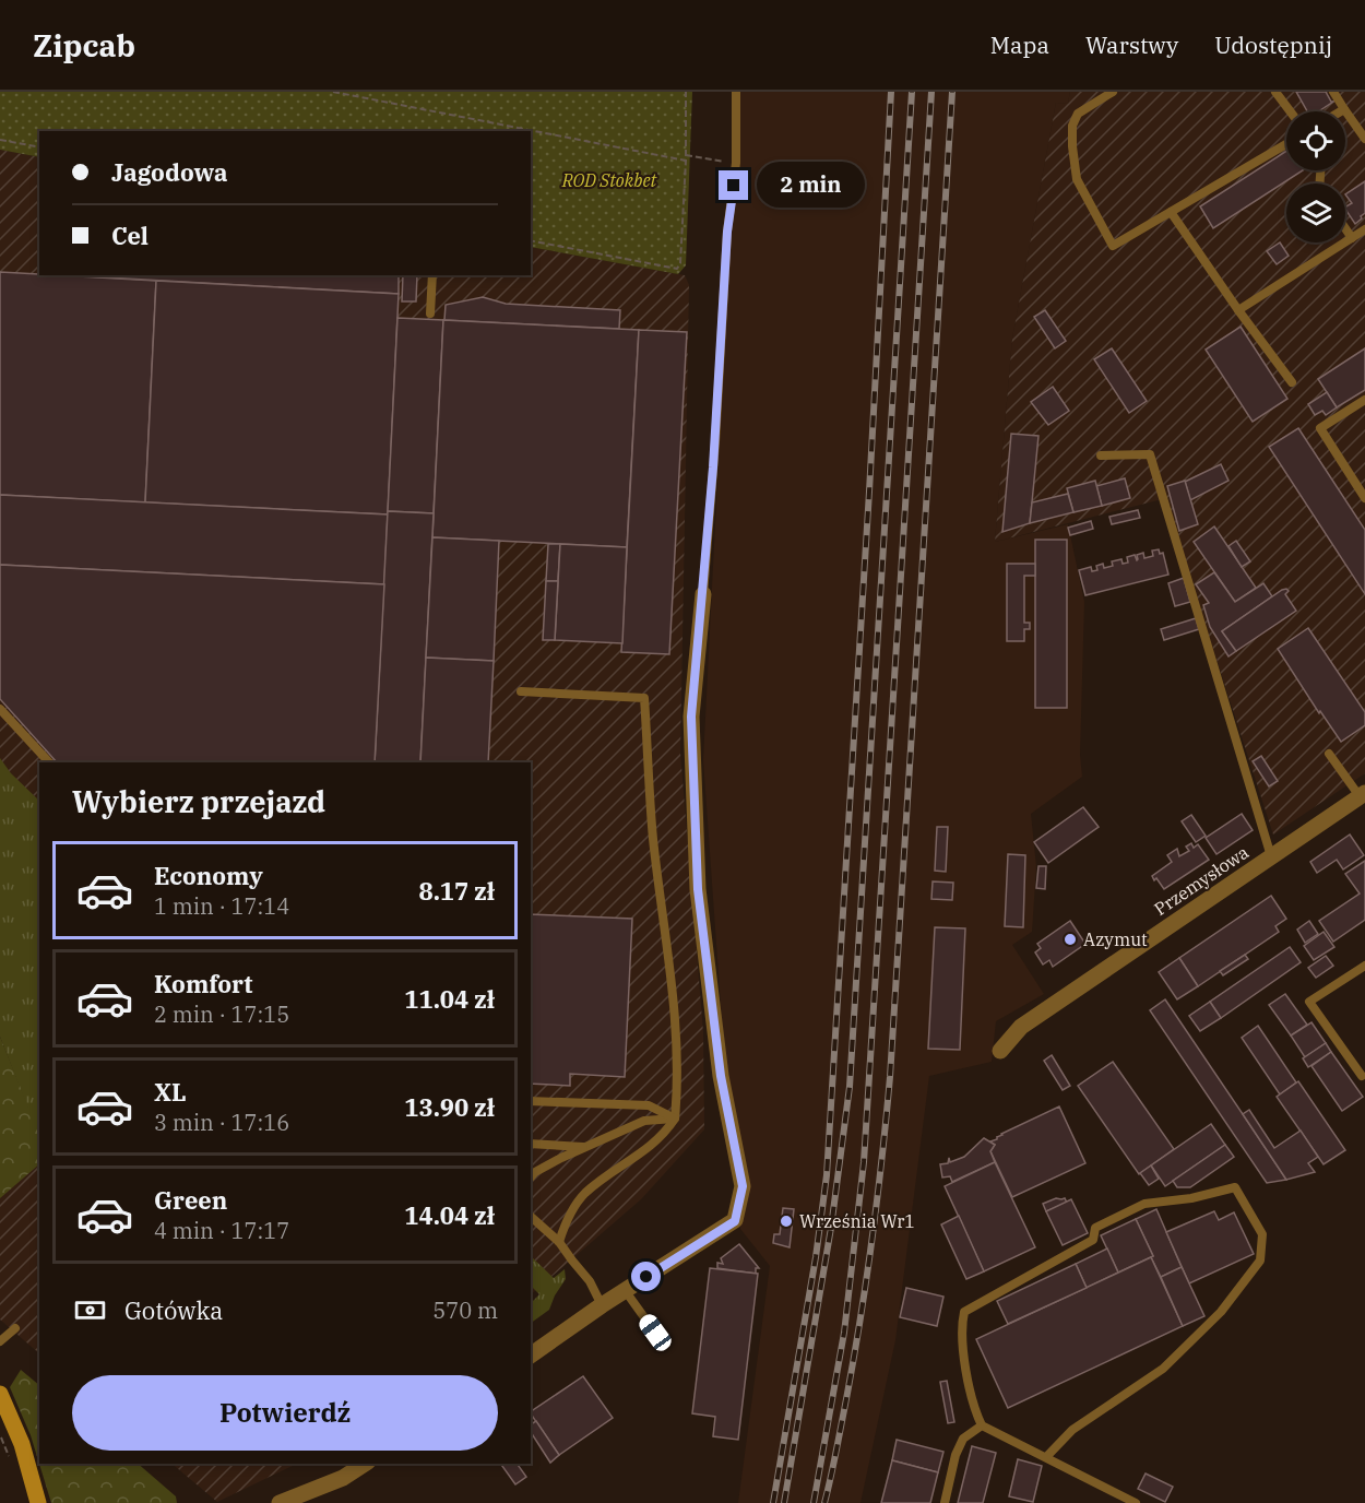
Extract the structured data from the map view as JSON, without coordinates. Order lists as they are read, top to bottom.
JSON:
{
  "streets": {
    "street": ["Przemysłowa"]
  },
  "parks": ["ROD Stokbet"],
  "places": ["Azymut", "Września Wr1"],
  "page": {
    "header": "Zipcab",
    "nav": ["Mapa", "Warstwy", "Udostępnij"],
    "banner": ["Jagodowa", "Cel"],
    "bubble": "2 min",
    "heading": "Wybierz przejazd",
    "list": [
      {
        "name": "Economy",
        "note": "1 min · 17:14",
        "value": "8.17 zł"
      },
      {
        "name": "Komfort",
        "note": "2 min · 17:15",
        "value": "11.04 zł"
      },
      {
        "name": "XL",
        "note": "3 min · 17:16",
        "value": "13.90 zł"
      },
      {
        "name": "Green",
        "note": "4 min · 17:17",
        "value": "14.04 zł"
      }
    ],
    "pay": ["Gotówka", "570 m"],
    "buttons": "Potwierdź"
  }
}
